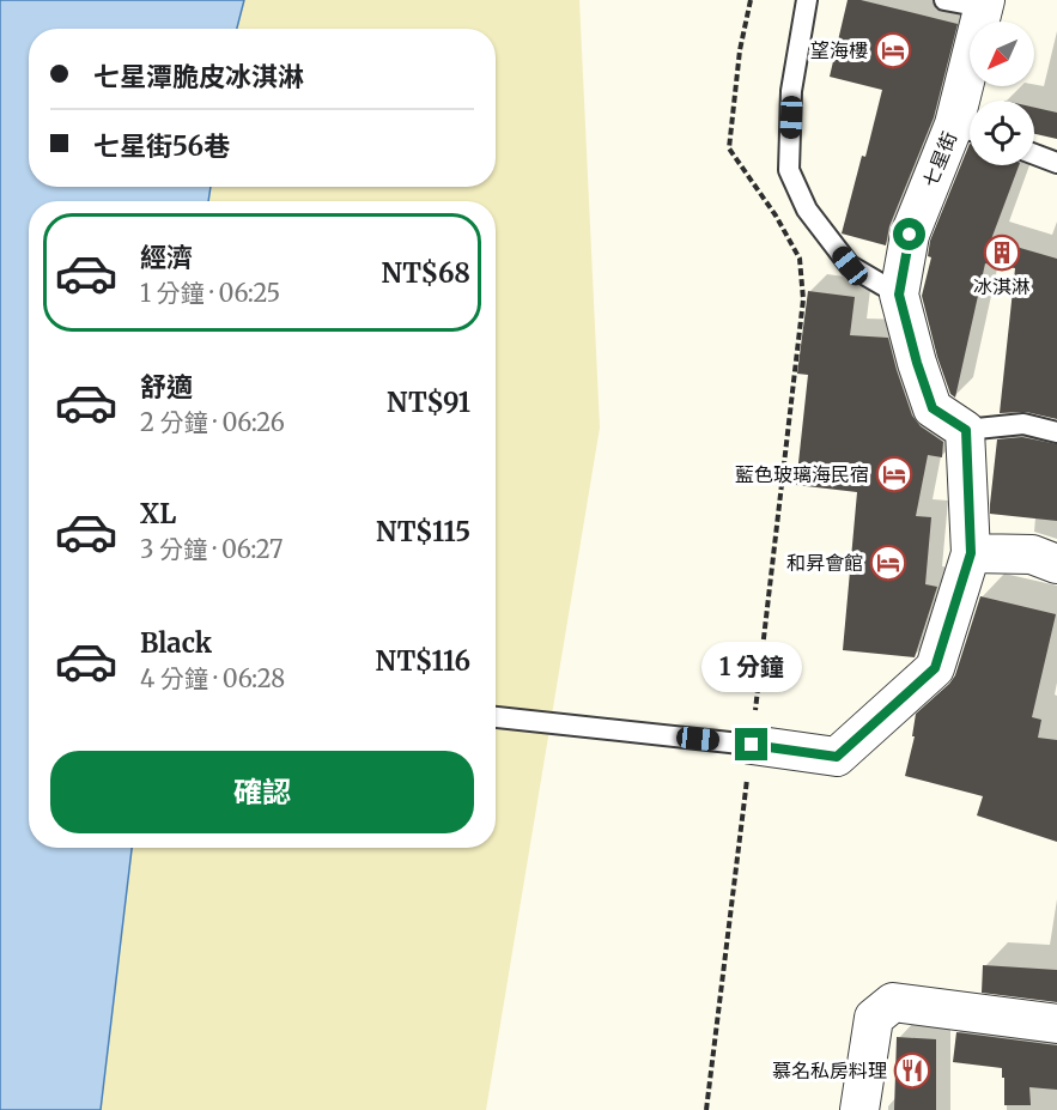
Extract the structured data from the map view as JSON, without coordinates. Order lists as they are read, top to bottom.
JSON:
{
  "streets": {
    "street": ["七星街"]
  },
  "places": {
    "hotel": ["望海樓", "藍色玻璃海民宿", "和昇會館"],
    "building": ["冰淇淋"],
    "restaurant": ["慕名私房料理"]
  },
  "north": "bottom left",
  "page": {
    "banner": ["七星潭脆皮冰淇淋", "七星街56巷"],
    "list": [
      {
        "name": "經濟",
        "note": "1 分鐘 · 06:25",
        "value": "NT$68"
      },
      {
        "name": "舒適",
        "note": "2 分鐘 · 06:26",
        "value": "NT$91"
      },
      {
        "name": "XL",
        "note": "3 分鐘 · 06:27",
        "value": "NT$115"
      },
      {
        "name": "Black",
        "note": "4 分鐘 · 06:28",
        "value": "NT$116"
      }
    ],
    "bubble": "1 分鐘",
    "buttons": "確認"
  }
}
